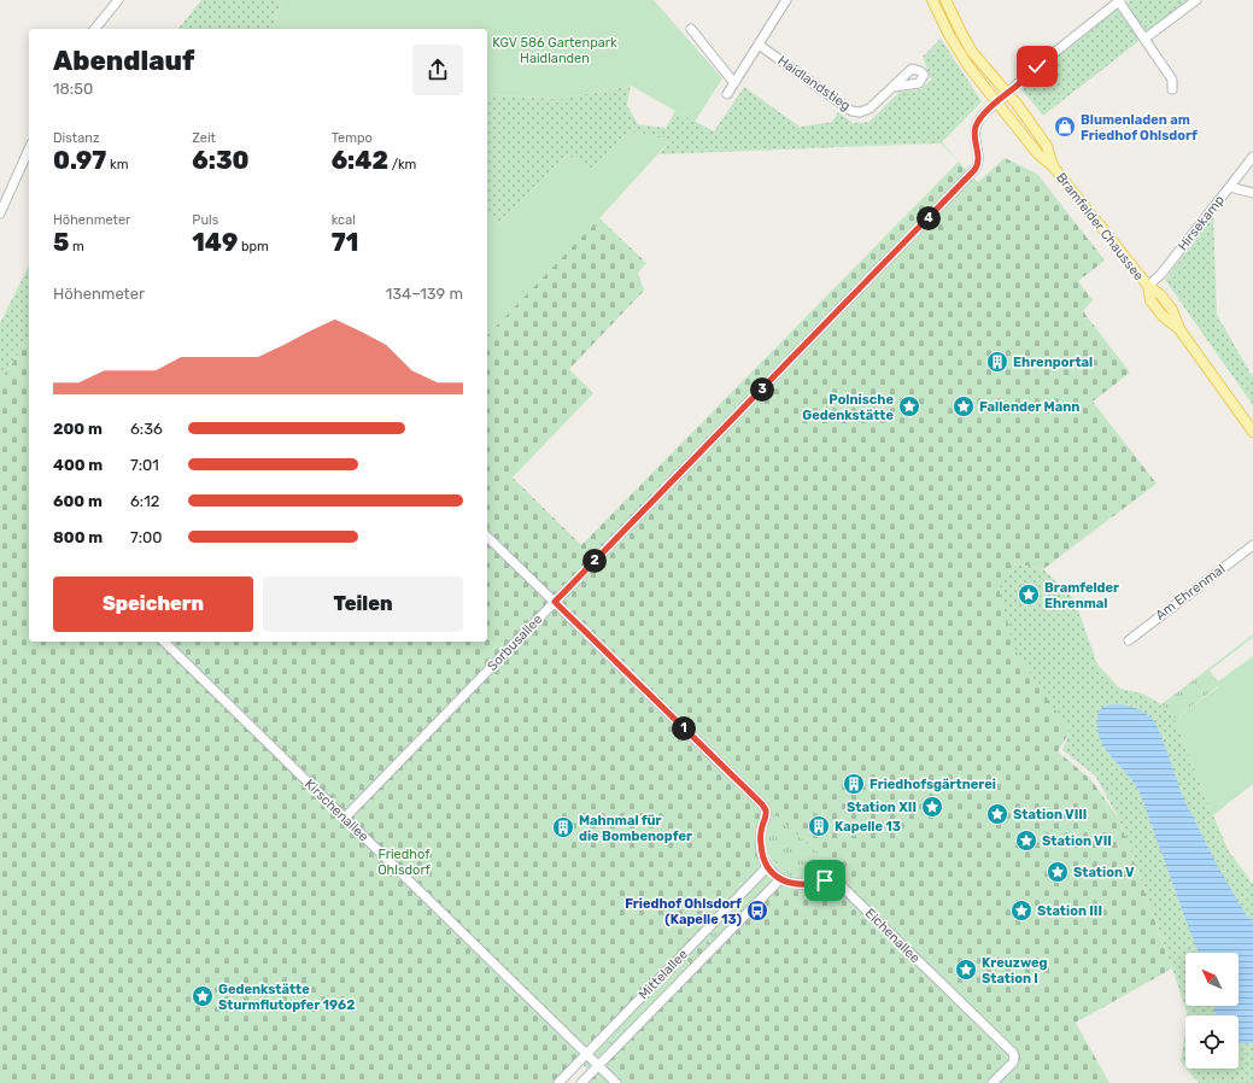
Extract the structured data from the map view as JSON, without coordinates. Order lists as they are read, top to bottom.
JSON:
{
  "streets": {
    "main road": ["Bramfelder Chaussee"],
    "street": [
      "Haidlandstieg",
      "Hirsekamp",
      "Am Ehrenmal",
      "Sorbusallee",
      "Kirschenallee",
      "Eichenallee",
      "Mittelallee"
    ]
  },
  "crossings": [
    ["Hirsekamp", "Bramfelder Chaussee"],
    ["Bramfelder Chaussee", "Sorbusallee"],
    ["Sorbusallee", "Kirschenallee"],
    ["Kirschenallee", "Mittelallee"],
    ["Eichenallee", "Mittelallee"]
  ],
  "parks": ["KGV 586 Gartenpark Haidlanden", "Friedhof Ohlsdorf"],
  "places": {
    "shop": ["Blumenladen am Friedhof Ohlsdorf"],
    "building": [
      "Ehrenportal",
      "Friedhofsgärtnerei",
      "Kapelle 13",
      "Mahnmal für die Bombenopfer"
    ],
    "place": [
      "Polnische Gedenkstätte",
      "Fallender Mann",
      "Bramfelder Ehrenmal",
      "Station XII",
      "Station VIII",
      "Station VII",
      "Station V",
      "Station III",
      "Kreuzweg Station I",
      "Gedenkstätte Sturmflutopfer 1962"
    ],
    "bus stop": ["Friedhof Ohlsdorf (Kapelle 13)"]
  },
  "north": "top left",
  "page": {
    "heading": ["Abendlauf", "18:50"],
    "stats": [
      ["Distanz", "0.97 km"],
      ["Zeit", "6:30"],
      ["Tempo", "6:42 /km"],
      ["Höhenmeter", "5 m"],
      ["Puls", "149 bpm"],
      ["kcal", "71"]
    ],
    "pins": [
      "4",
      "3",
      "2",
      "1"
    ],
    "chart": ["Höhenmeter", "134–139 m"],
    "list": [
      {
        "name": "200 m",
        "note": "6:36"
      },
      {
        "name": "400 m",
        "note": "7:01"
      },
      {
        "name": "600 m",
        "note": "6:12"
      },
      {
        "name": "800 m",
        "note": "7:00"
      }
    ],
    "buttons": ["Speichern", "Teilen"]
  }
}
